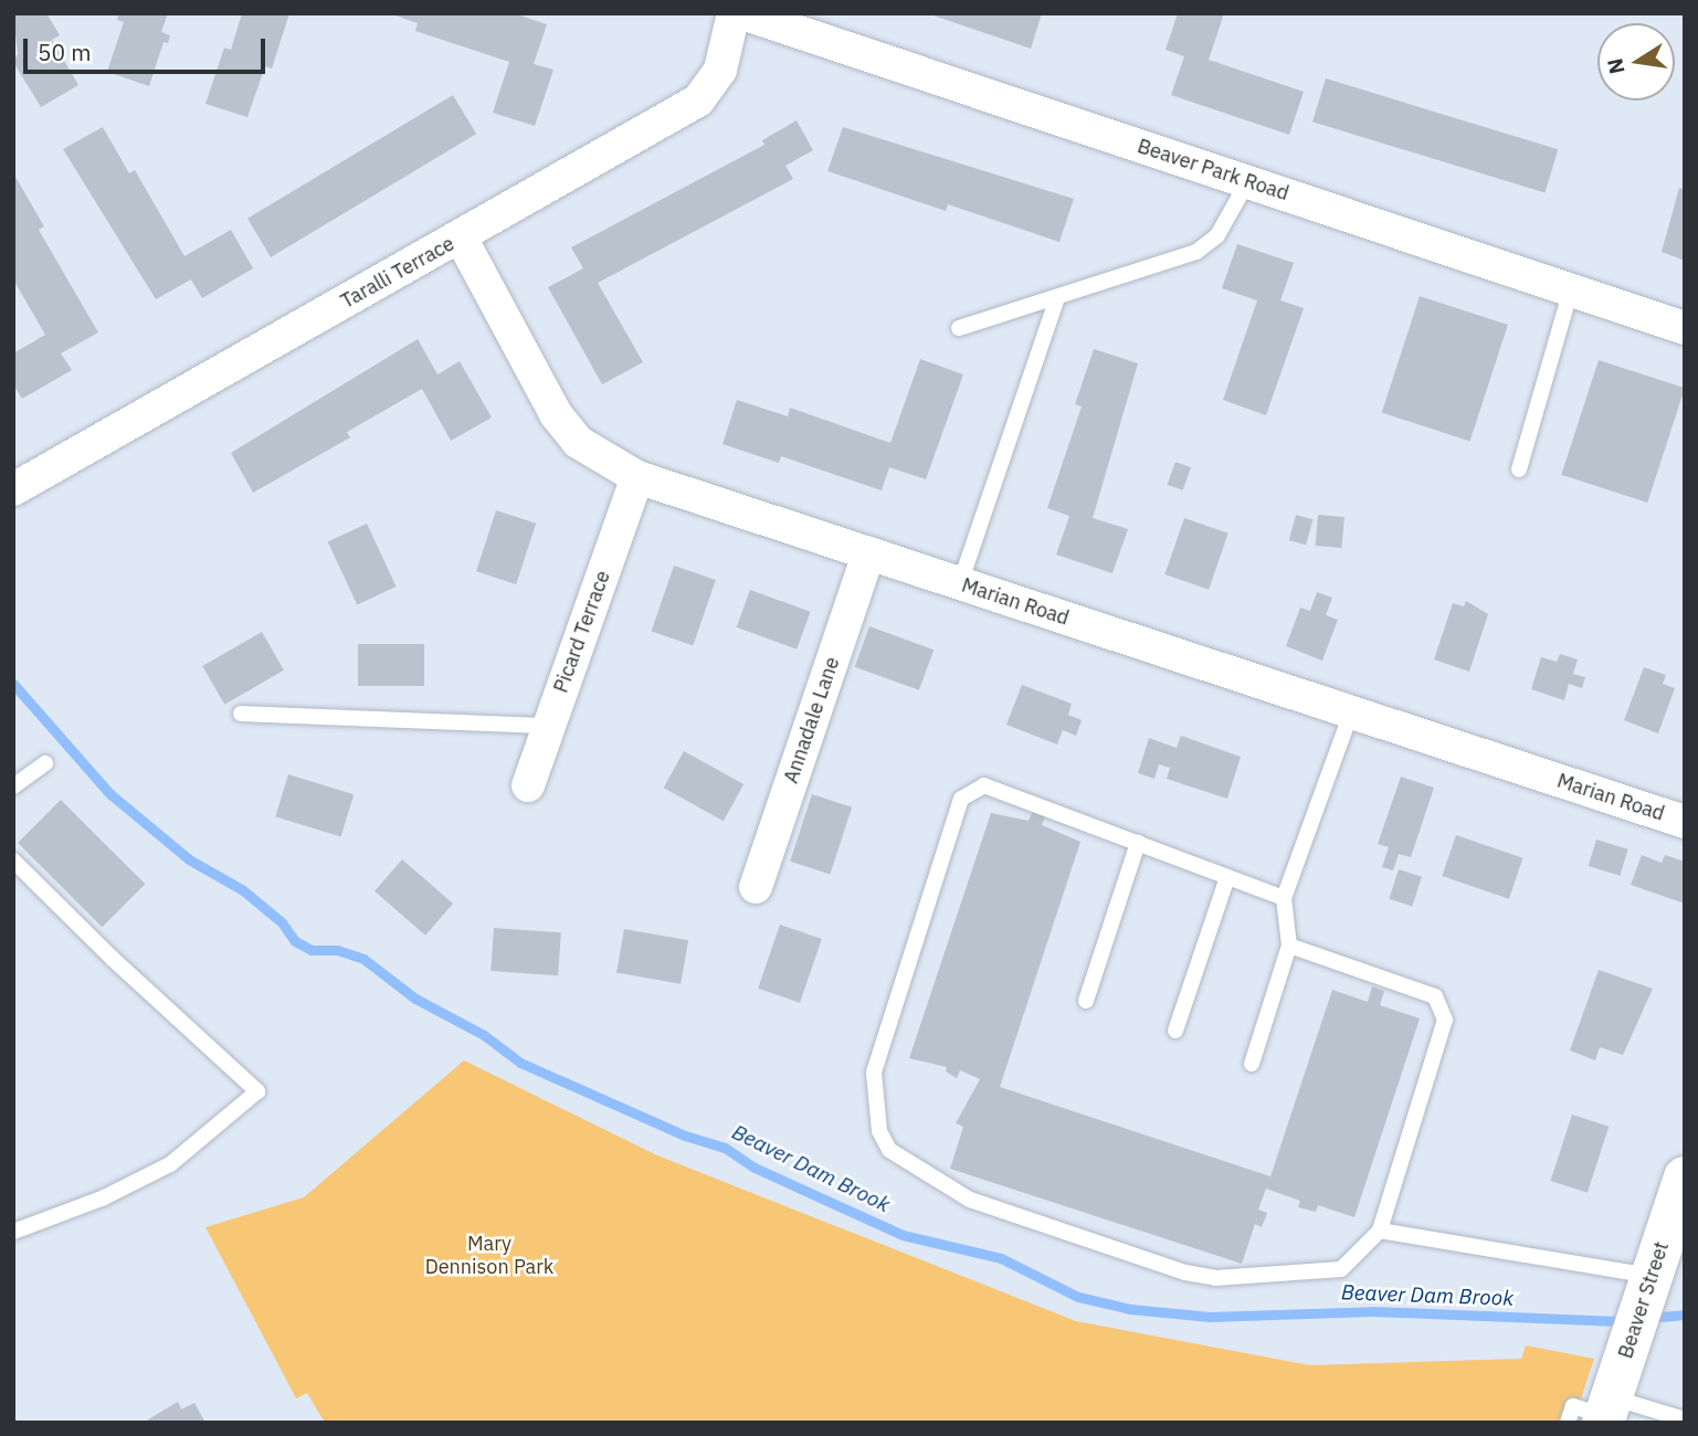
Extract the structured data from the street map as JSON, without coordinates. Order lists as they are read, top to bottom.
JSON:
{
  "streets": {
    "main road": ["Beaver Street"],
    "street": [
      "Beaver Park Road",
      "Taralli Terrace",
      "Marian Road",
      "Picard Terrace",
      "Annadale Lane"
    ]
  },
  "crossings": [
    ["Taralli Terrace", "Marian Road"],
    ["Marian Road", "Picard Terrace"],
    ["Marian Road", "Annadale Lane"]
  ],
  "water": ["Beaver Dam Brook"],
  "parks": ["Mary Dennison Park"],
  "scale_bar": "50 m",
  "north": "left"
}
